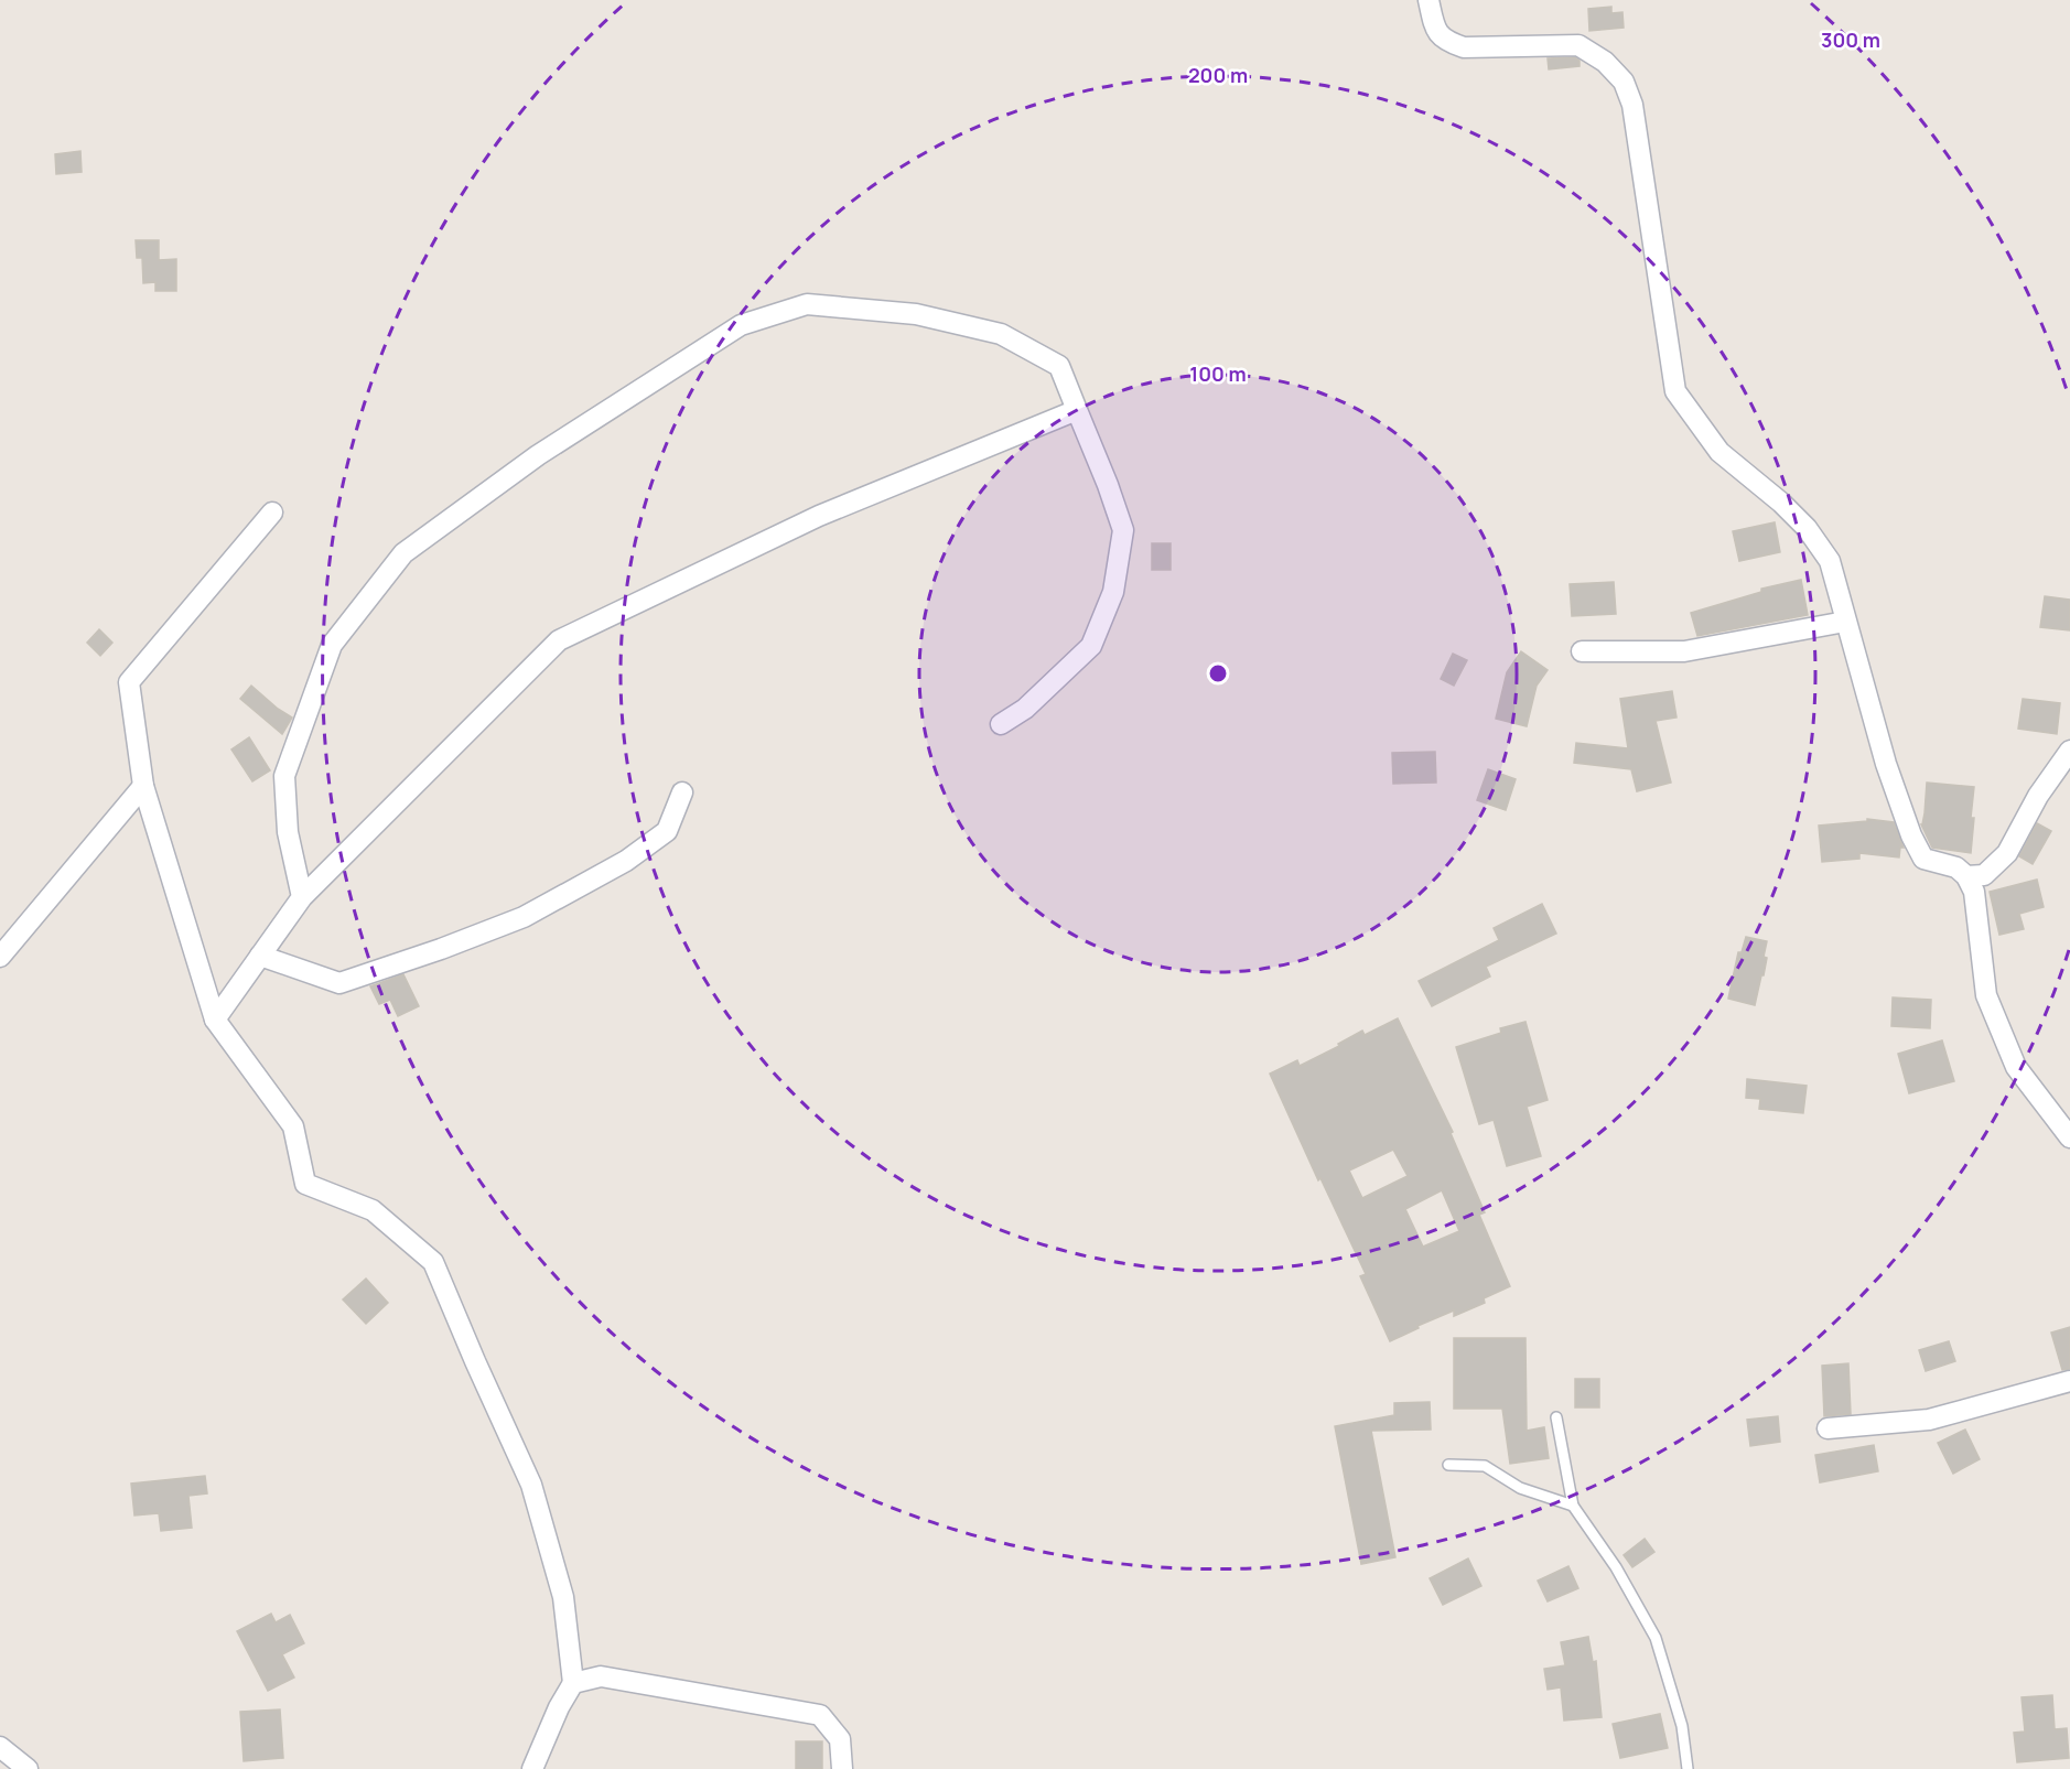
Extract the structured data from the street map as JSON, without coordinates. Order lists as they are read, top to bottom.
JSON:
{
  "rings": ["300 m", "200 m", "100 m"]
}
